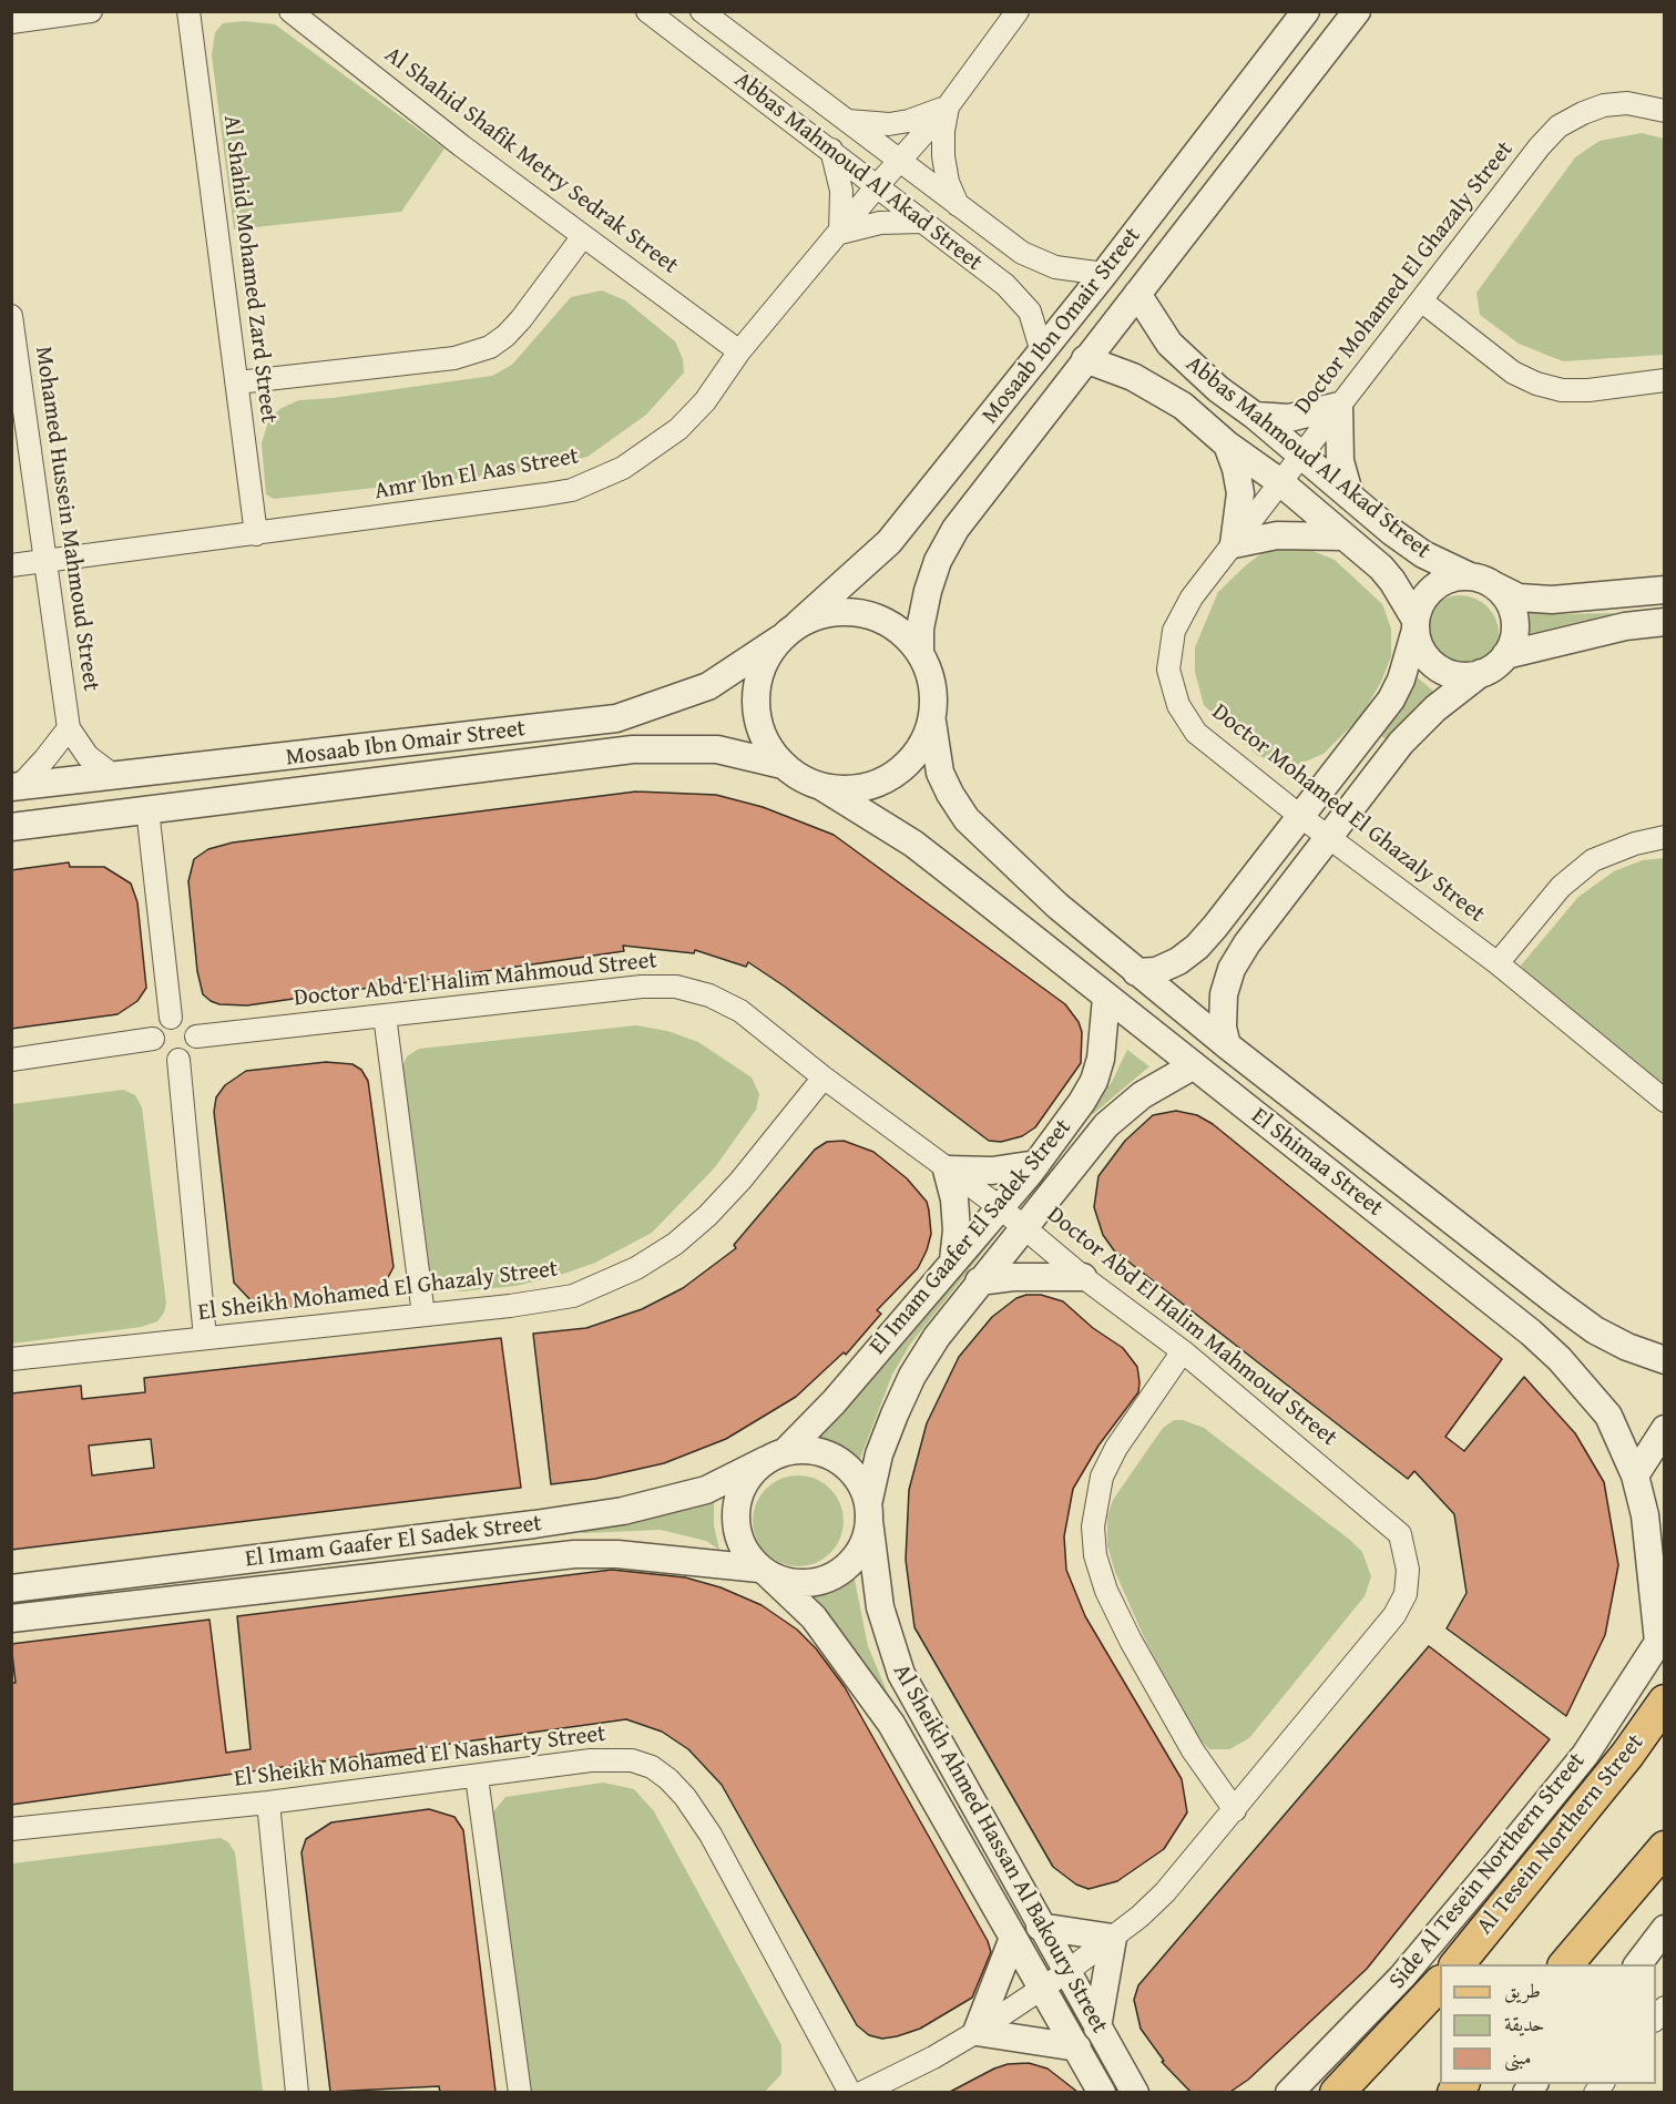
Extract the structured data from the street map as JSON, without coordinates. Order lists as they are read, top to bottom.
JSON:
{
  "streets": {
    "main road": ["Al Tesein Northern Street"],
    "street": [
      "Al Shahid Shafik Metry Sedrak Street",
      "Abbas Mahmoud Al Akad Street",
      "Al Shahid Mohamed Zard Street",
      "Doctor Mohamed El Ghazaly Street",
      "Mosaab Ibn Omair Street",
      "Amr Ibn El Aas Street",
      "Mohamed Hussein Mahmoud Street",
      "Doctor Abd El Halim Mahmoud Street",
      "El Shimaa Street",
      "El Imam Gaafer El Sadek Street",
      "El Sheikh Mohamed El Ghazaly Street",
      "El Sheikh Mohamed El Nasharty Street",
      "Al Sheikh Ahmed Hassan Al Bakoury Street",
      "Side Al Tesein Northern Street"
    ]
  },
  "crossings": [
    ["Al Shahid Shafik Metry Sedrak Street", "Amr Ibn El Aas Street"],
    ["Abbas Mahmoud Al Akad Street", "Doctor Mohamed El Ghazaly Street"],
    ["Abbas Mahmoud Al Akad Street", "Mosaab Ibn Omair Street"],
    ["Abbas Mahmoud Al Akad Street", "Amr Ibn El Aas Street"],
    ["Al Shahid Mohamed Zard Street", "Amr Ibn El Aas Street"],
    ["Mosaab Ibn Omair Street", "Mohamed Hussein Mahmoud Street"],
    ["Mosaab Ibn Omair Street", "El Shimaa Street"],
    ["Amr Ibn El Aas Street", "Mohamed Hussein Mahmoud Street"],
    ["Doctor Abd El Halim Mahmoud Street", "El Imam Gaafer El Sadek Street"],
    ["Doctor Abd El Halim Mahmoud Street", "El Sheikh Mohamed El Ghazaly Street"],
    ["Doctor Abd El Halim Mahmoud Street", "Al Sheikh Ahmed Hassan Al Bakoury Street"],
    ["El Shimaa Street", "El Imam Gaafer El Sadek Street"],
    ["El Shimaa Street", "Side Al Tesein Northern Street"],
    ["El Imam Gaafer El Sadek Street", "Al Sheikh Ahmed Hassan Al Bakoury Street"]
  ],
  "legend": ["طريق", "حديقة", "مبنى"]
}
